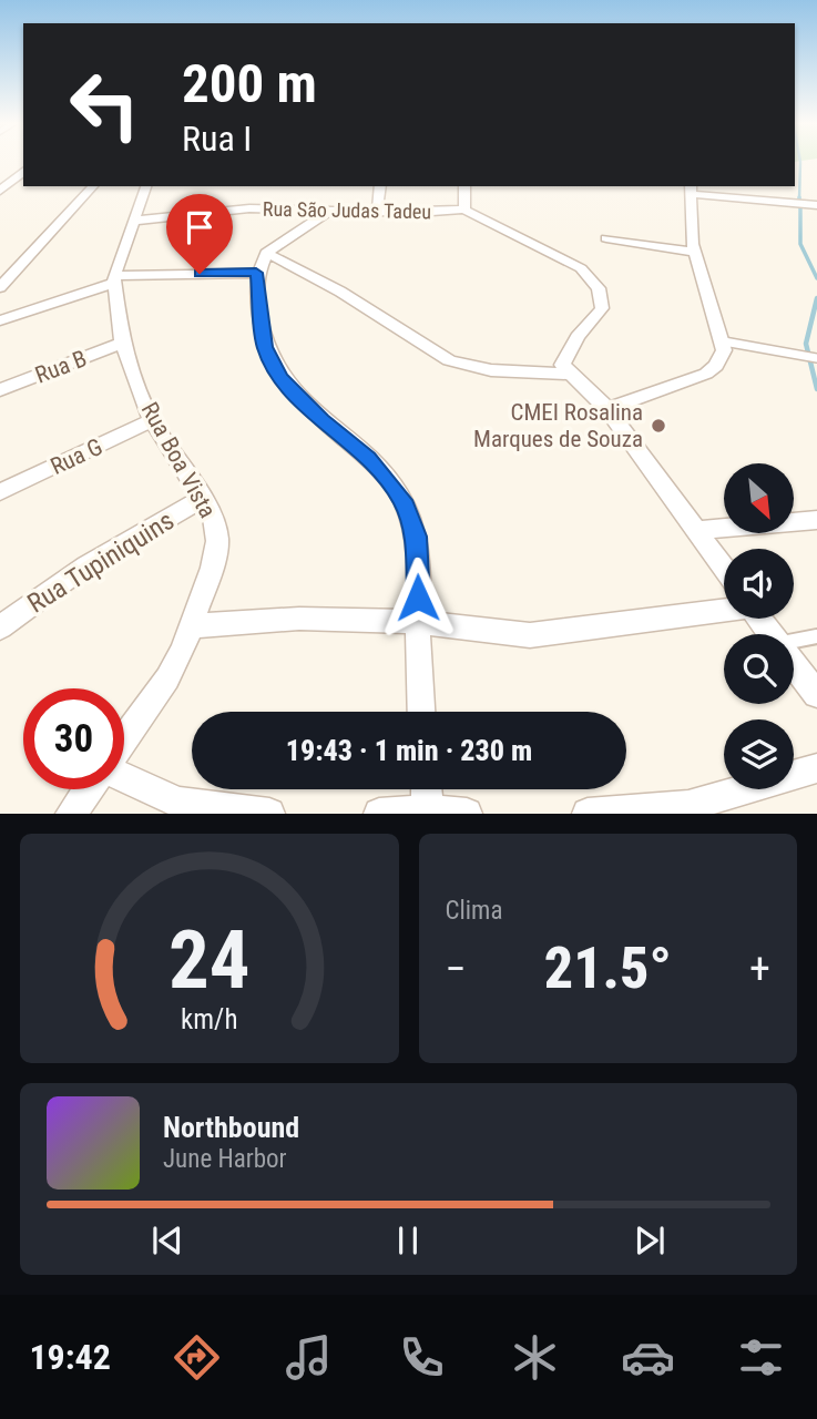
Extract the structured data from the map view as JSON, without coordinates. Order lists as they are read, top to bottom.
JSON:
{
  "streets": {
    "street": [
      "Rua São Judas Tadeu",
      "Rua B",
      "Rua G",
      "Rua Boa Vista",
      "Rua Tupiniquins"
    ]
  },
  "crossings": [
    ["Rua São Judas Tadeu", "Rua Boa Vista"],
    ["Rua B", "Rua Boa Vista"],
    ["Rua G", "Rua Boa Vista"],
    ["Rua Boa Vista", "Rua Tupiniquins"]
  ],
  "places": ["CMEI Rosalina Marques de Souza"],
  "north": "bottom right",
  "page": {
    "turn": ["200 m", "Rua I"],
    "limit": "30",
    "trip": "19:43 · 1 min · 230 m",
    "tile": "Clima",
    "heat": ["−", "21.5°", "+"],
    "song": ["Northbound", "June Harbor"],
    "tabs": "19:42",
    "gauge": ["24", "km/h"]
  }
}
